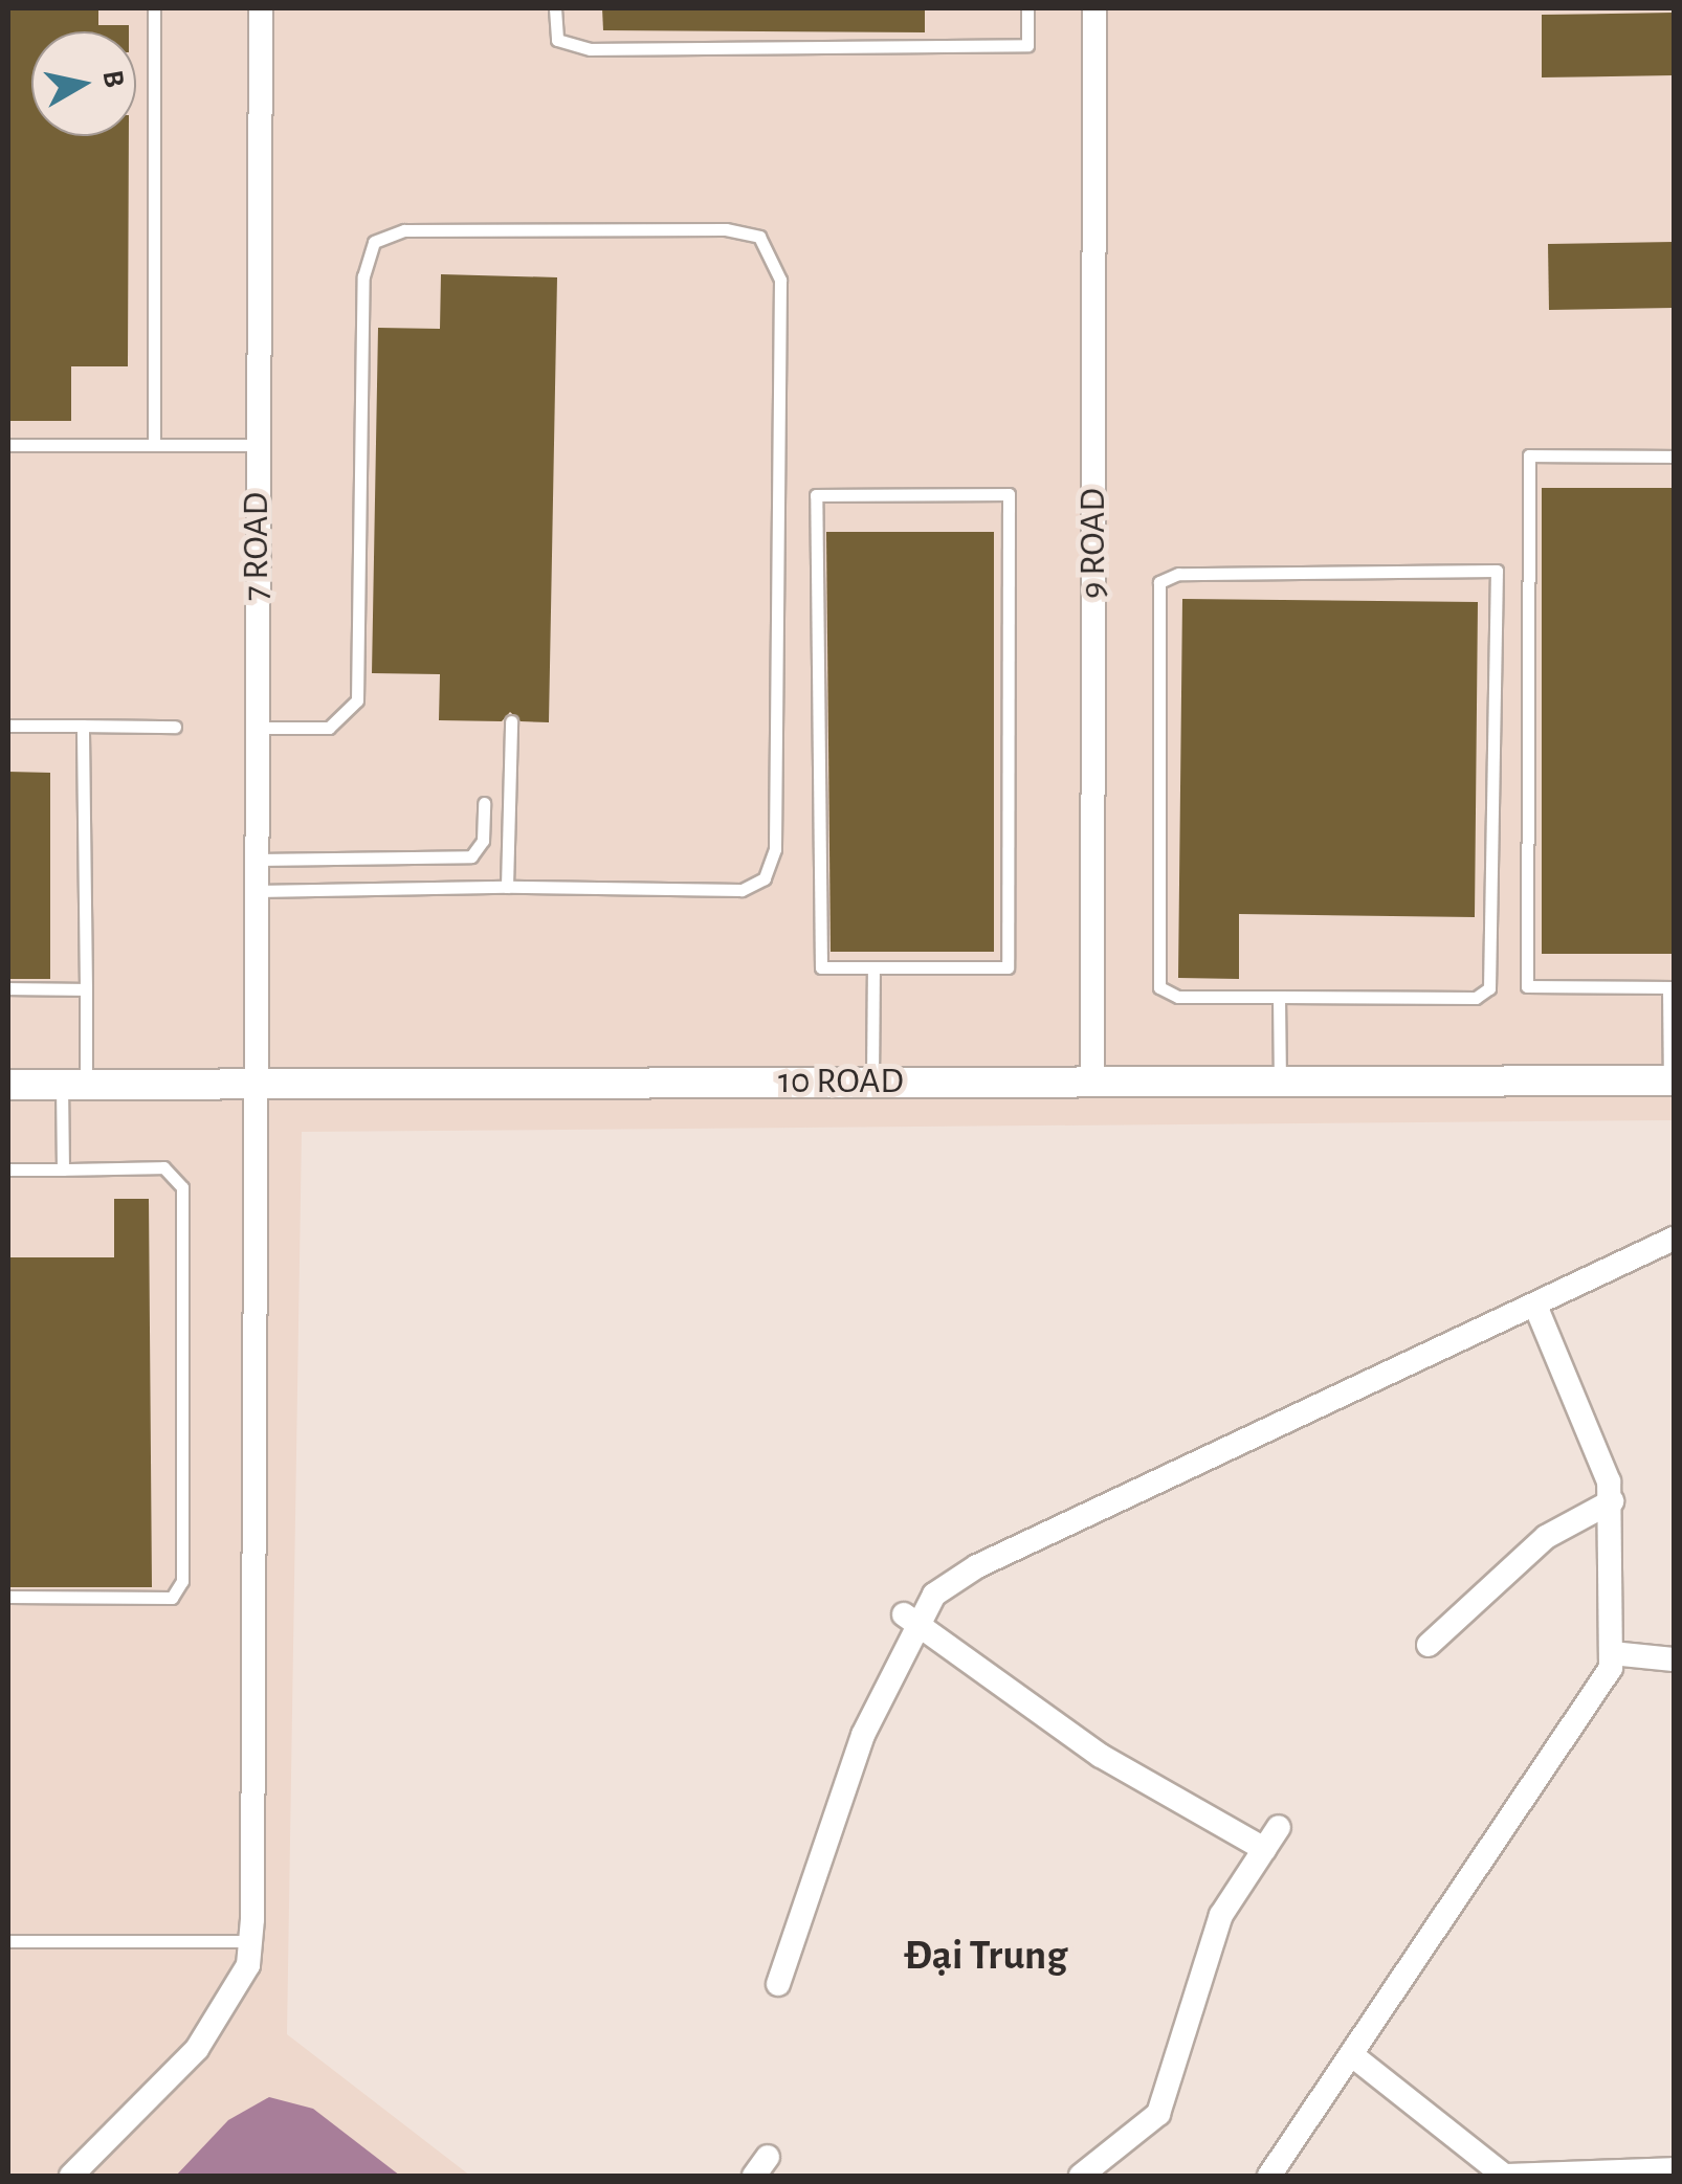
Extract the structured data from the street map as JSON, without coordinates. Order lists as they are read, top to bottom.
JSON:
{
  "streets": {
    "street": ["9 ROAD", "7 ROAD", "10 ROAD"]
  },
  "crossings": [
    ["9 ROAD", "10 ROAD"],
    ["7 ROAD", "10 ROAD"]
  ],
  "districts": ["Đại Trung"],
  "north": "right"
}
